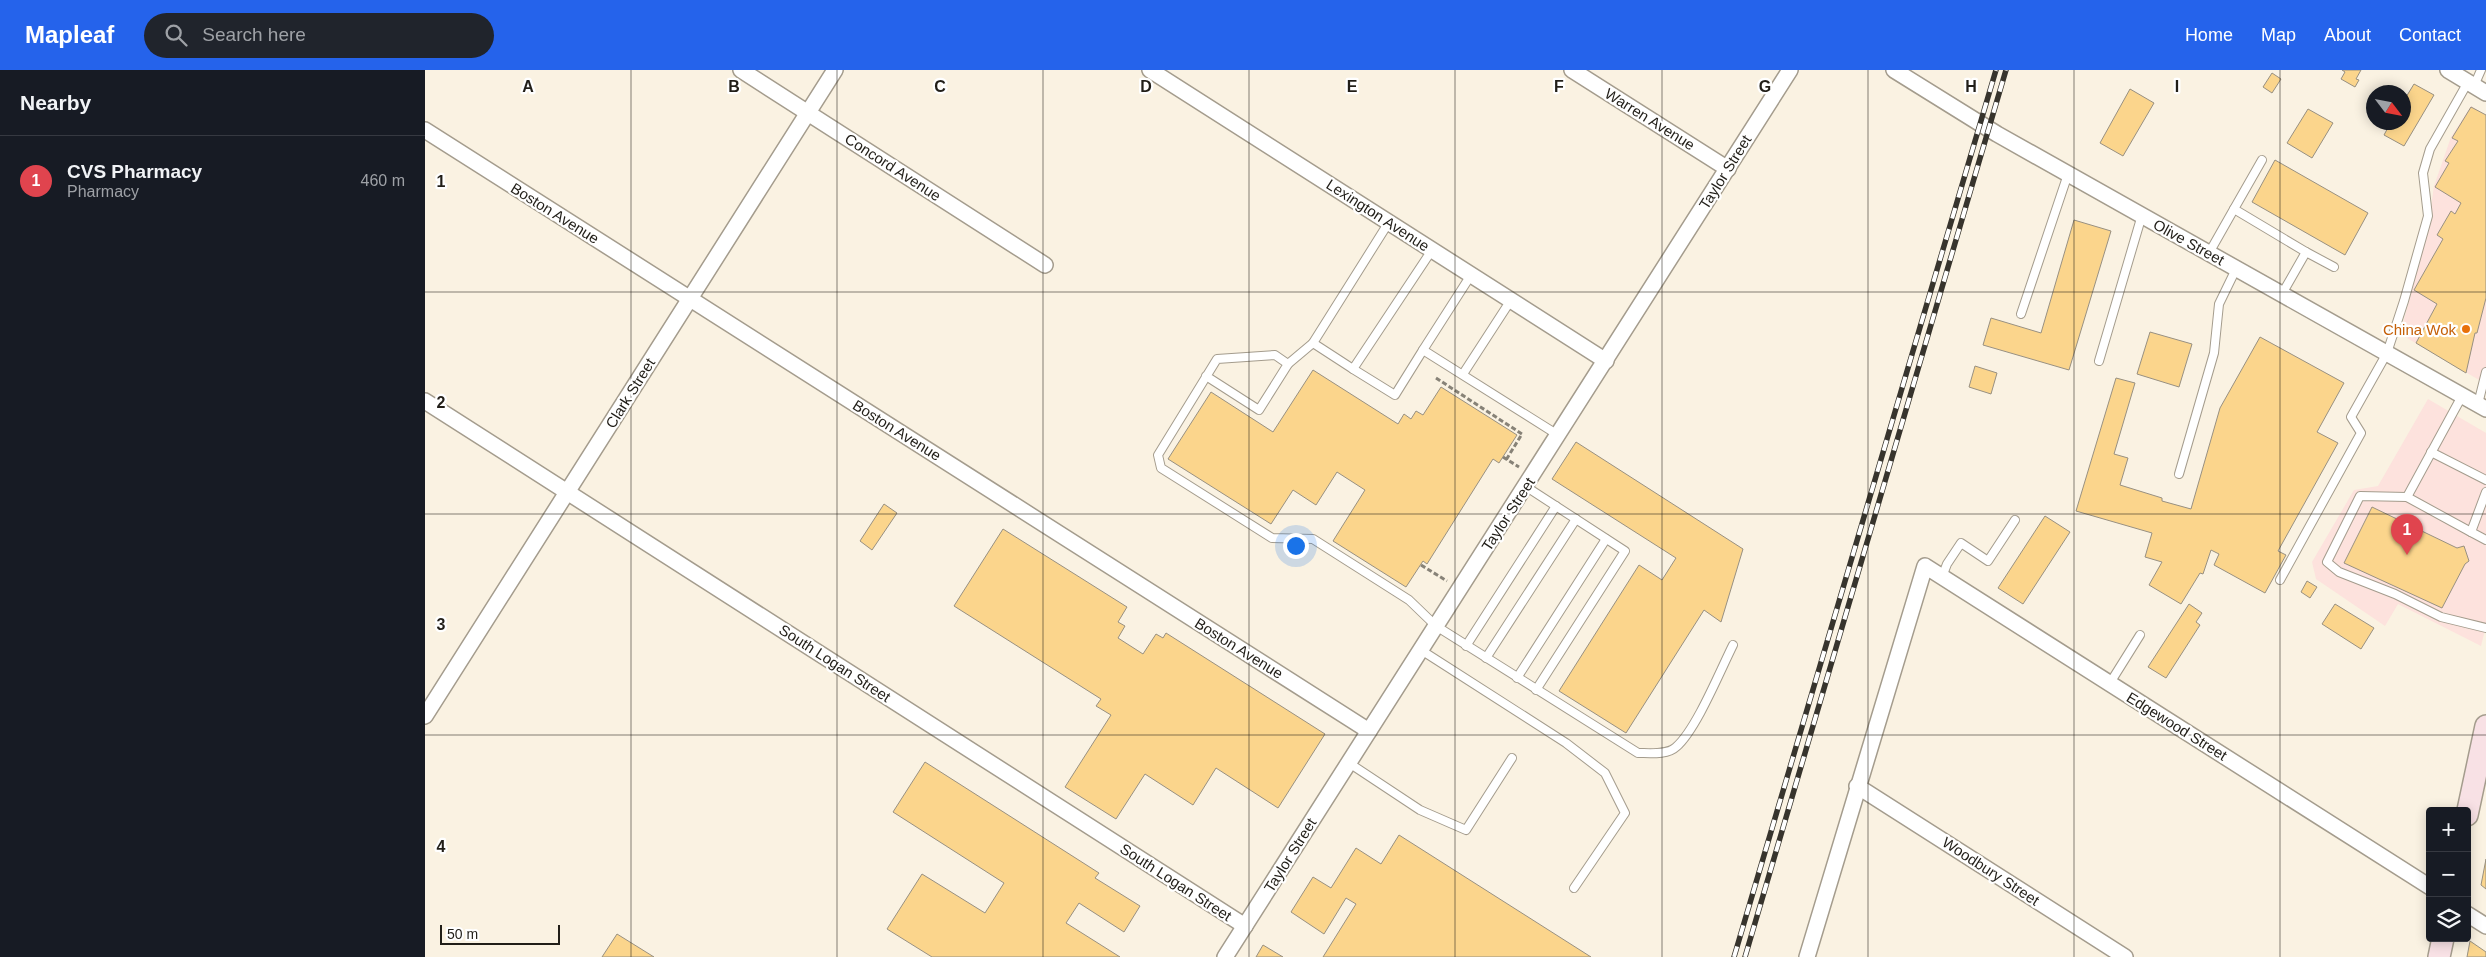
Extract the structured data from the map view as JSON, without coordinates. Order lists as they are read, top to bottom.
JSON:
{
  "streets": {
    "street": [
      "Warren Avenue",
      "Concord Avenue",
      "Taylor Street",
      "Boston Avenue",
      "Lexington Avenue",
      "Olive Street",
      "Clark Street",
      "South Logan Street",
      "Edgewood Street",
      "Woodbury Street"
    ]
  },
  "crossings": [
    ["Warren Avenue", "Taylor Street"],
    ["Concord Avenue", "Clark Street"],
    ["Taylor Street", "Boston Avenue"],
    ["Taylor Street", "Lexington Avenue"],
    ["Taylor Street", "South Logan Street"],
    ["Boston Avenue", "Clark Street"],
    ["Clark Street", "South Logan Street"],
    ["Edgewood Street", "Woodbury Street"]
  ],
  "places": ["China Wok"],
  "scale_bar": "50 m",
  "north": "bottom right",
  "page": {
    "header": "Mapleaf",
    "search": "Search here",
    "nav": [
      "Home",
      "Map",
      "About",
      "Contact"
    ],
    "heading": "Nearby",
    "list": [
      {
        "mark": "1",
        "name": "CVS Pharmacy",
        "note": "Pharmacy",
        "value": "460 m"
      }
    ],
    "pins": "1",
    "map_buttons": ["+", "−"],
    "scale": "50 m"
  },
  "grid": {
    "columns": [
      "A",
      "B",
      "C",
      "D",
      "E",
      "F",
      "G",
      "H",
      "I"
    ],
    "rows": [
      "1",
      "2",
      "3",
      "4"
    ]
  }
}
